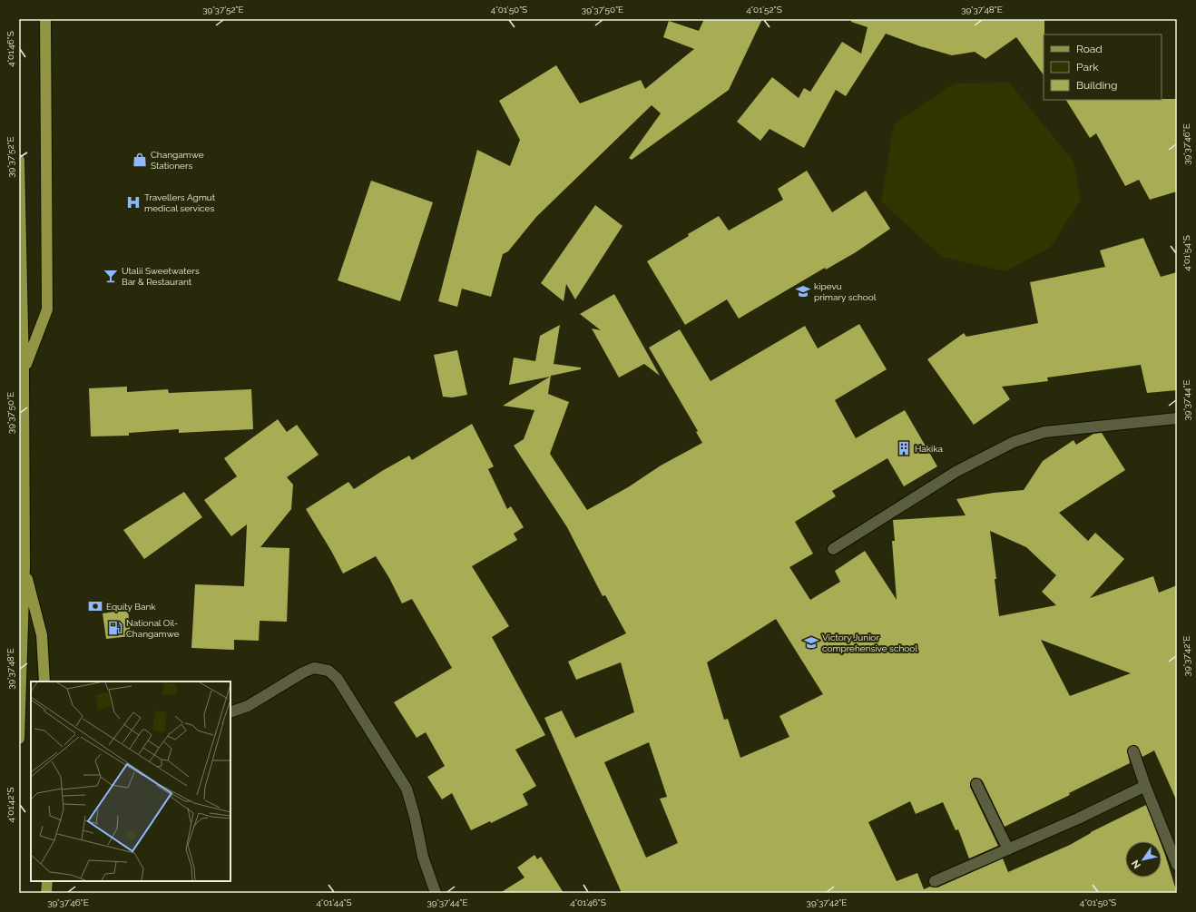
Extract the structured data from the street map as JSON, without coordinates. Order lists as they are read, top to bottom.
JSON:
{
  "places": {
    "shop": ["Changamwe Stationers"],
    "hospital": ["Travellers Agmut medical services"],
    "bar": ["Utalii Sweetwaters Bar & Restaurant"],
    "school or university": ["kipevu primary school", "Victory Junior comprehensive school"],
    "building": ["Hakika"],
    "bank": ["Equity Bank"],
    "fuel station": ["National Oil- Changamwe"]
  },
  "legend": ["Road", "Park", "Building"],
  "north": "bottom left",
  "coordinates": [
    "39°37'52\"E",
    "4°01'50\"S",
    "39°37'50\"E",
    "4°01'52\"S",
    "39°37'48\"E",
    "4°01'46\"S",
    "39°37'46\"E",
    "4°01'54\"S",
    "39°37'44\"E",
    "39°37'42\"E",
    "4°01'42\"S",
    "4°01'44\"S"
  ]
}
